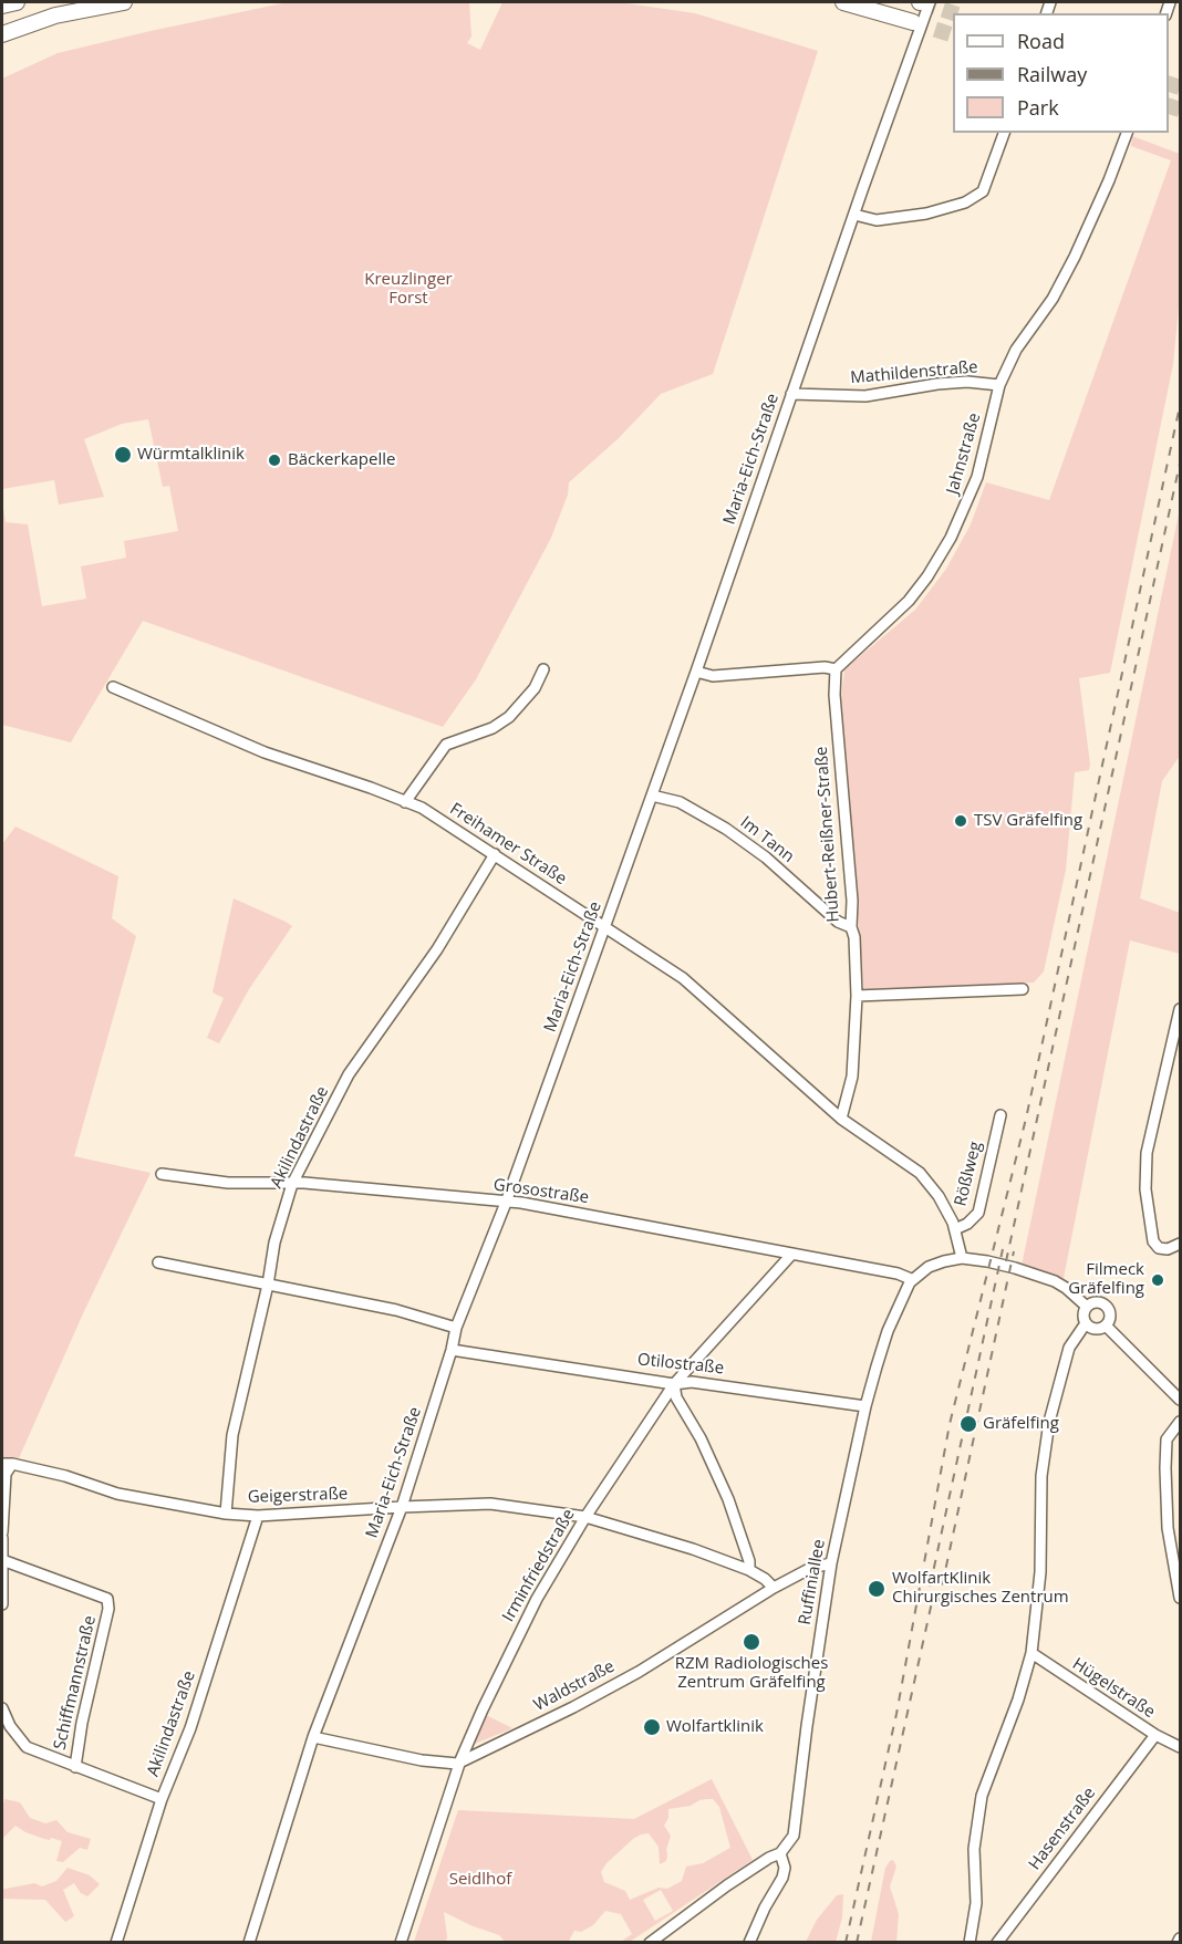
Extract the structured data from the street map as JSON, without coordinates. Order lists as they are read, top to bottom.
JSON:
{
  "streets": {
    "street": [
      "Mathildenstraße",
      "Jahnstraße",
      "Maria-Eich-Straße",
      "Hubert-Reißner-Straße",
      "Im Tann",
      "Freihamer Straße",
      "Akilindastraße",
      "Rößlweg",
      "Grosostraße",
      "Otilostraße",
      "Geigerstraße",
      "Irminfriedstraße",
      "Ruffiniallee",
      "Schiffmannstraße",
      "Waldstraße",
      "Hügelstraße",
      "Hasenstraße"
    ]
  },
  "crossings": [
    ["Mathildenstraße", "Jahnstraße"],
    ["Mathildenstraße", "Maria-Eich-Straße"],
    ["Jahnstraße", "Hubert-Reißner-Straße"],
    ["Maria-Eich-Straße", "Im Tann"],
    ["Maria-Eich-Straße", "Freihamer Straße"],
    ["Maria-Eich-Straße", "Grosostraße"],
    ["Maria-Eich-Straße", "Otilostraße"],
    ["Maria-Eich-Straße", "Geigerstraße"],
    ["Maria-Eich-Straße", "Waldstraße"],
    ["Hubert-Reißner-Straße", "Im Tann"],
    ["Hubert-Reißner-Straße", "Freihamer Straße"],
    ["Freihamer Straße", "Akilindastraße"],
    ["Freihamer Straße", "Rößlweg"],
    ["Akilindastraße", "Grosostraße"],
    ["Akilindastraße", "Geigerstraße"],
    ["Grosostraße", "Irminfriedstraße"],
    ["Grosostraße", "Ruffiniallee"],
    ["Otilostraße", "Irminfriedstraße"],
    ["Otilostraße", "Ruffiniallee"],
    ["Geigerstraße", "Irminfriedstraße"],
    ["Geigerstraße", "Waldstraße"],
    ["Irminfriedstraße", "Waldstraße"],
    ["Ruffiniallee", "Waldstraße"],
    ["Hügelstraße", "Hasenstraße"]
  ],
  "parks": ["Kreuzlinger Forst", "Seidlhof"],
  "places": [
    "Würmtalklinik",
    "Bäckerkapelle",
    "TSV Gräfelfing",
    "Filmeck Gräfelfing",
    "Gräfelfing",
    "WolfartKlinik Chirurgisches Zentrum",
    "RZM Radiologisches Zentrum Gräfelfing",
    "Wolfartklinik"
  ],
  "legend": ["Road", "Railway", "Park"]
}
